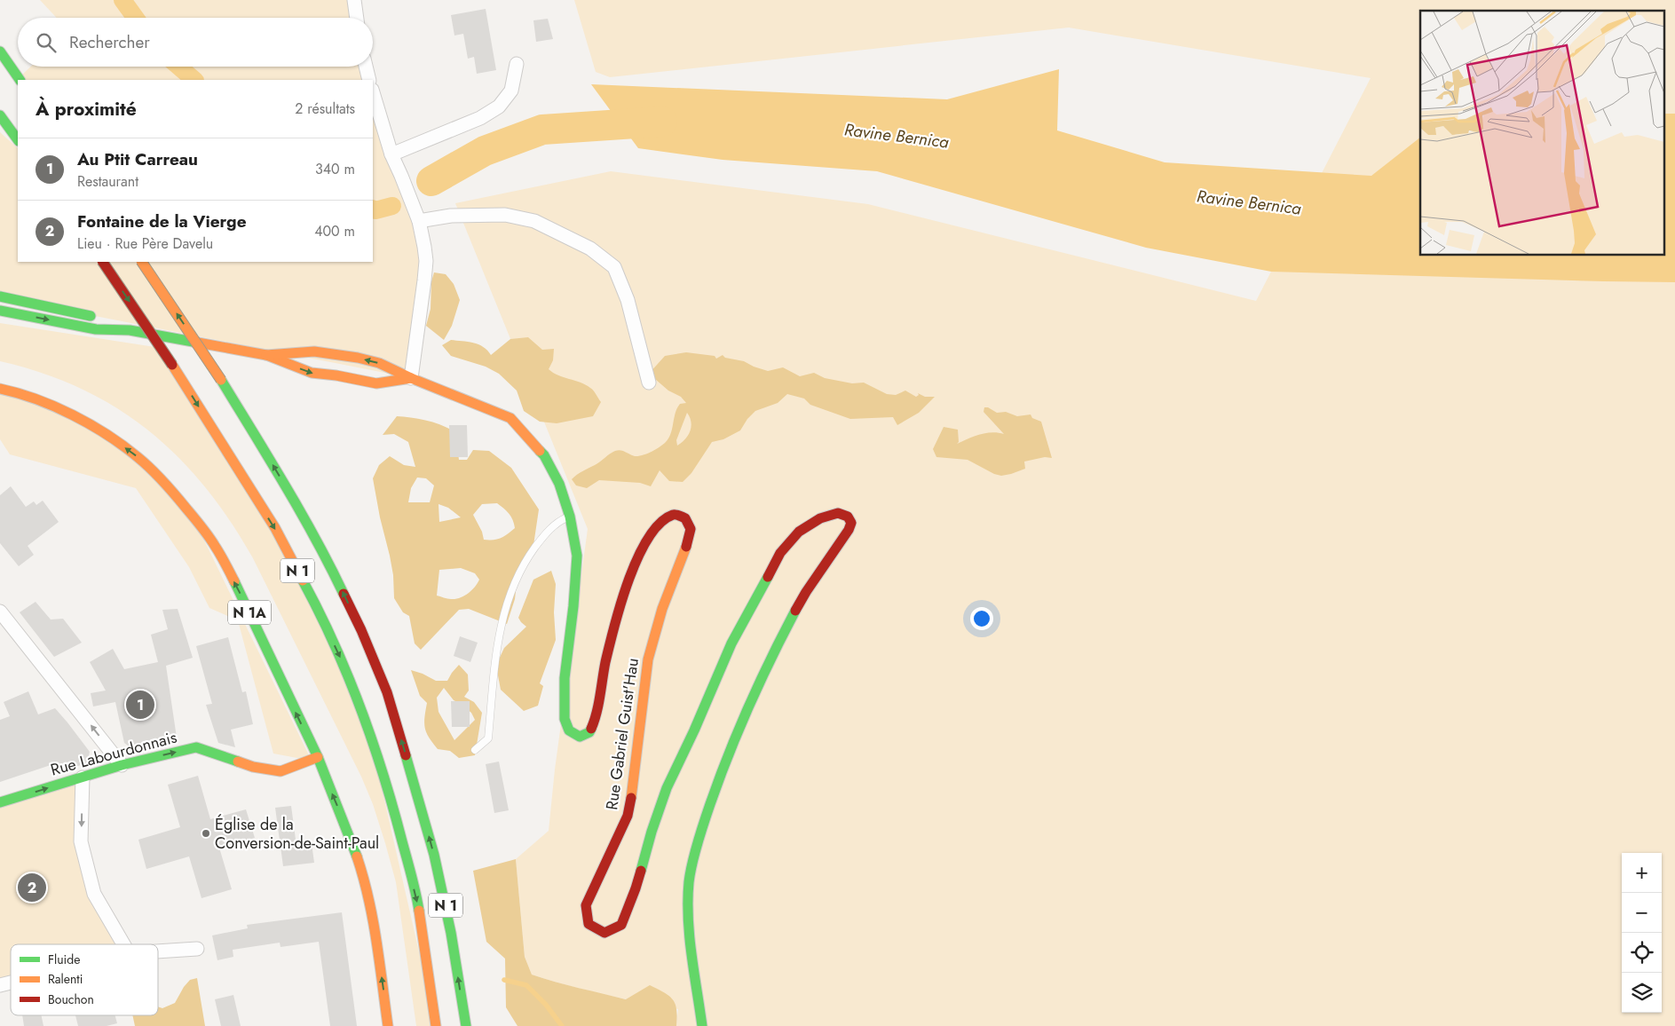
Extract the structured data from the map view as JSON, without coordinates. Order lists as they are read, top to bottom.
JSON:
{
  "streets": {
    "main road": [
      "N 1",
      "N 1A",
      "Rue Gabriel Guist'Hau",
      "Rue Labourdonnais"
    ]
  },
  "crossings": [
    ["N 1A", "Rue Labourdonnais"]
  ],
  "one_way": ["Rue Labourdonnais"],
  "water": ["Ravine Bernica"],
  "places": ["Église de la Conversion-de-Saint-Paul"],
  "legend": ["Fluide", "Ralenti", "Bouchon"],
  "page": {
    "search": "Rechercher",
    "heading": ["À proximité", "2 résultats"],
    "list": [
      {
        "mark": "1",
        "name": "Au Ptit Carreau",
        "note": "Restaurant",
        "value": "340 m"
      },
      {
        "mark": "2",
        "name": "Fontaine de la Vierge",
        "note": "Lieu · Rue Père Davelu",
        "value": "400 m"
      }
    ],
    "pins": ["1", "2"],
    "map_buttons": ["+", "−"]
  }
}
